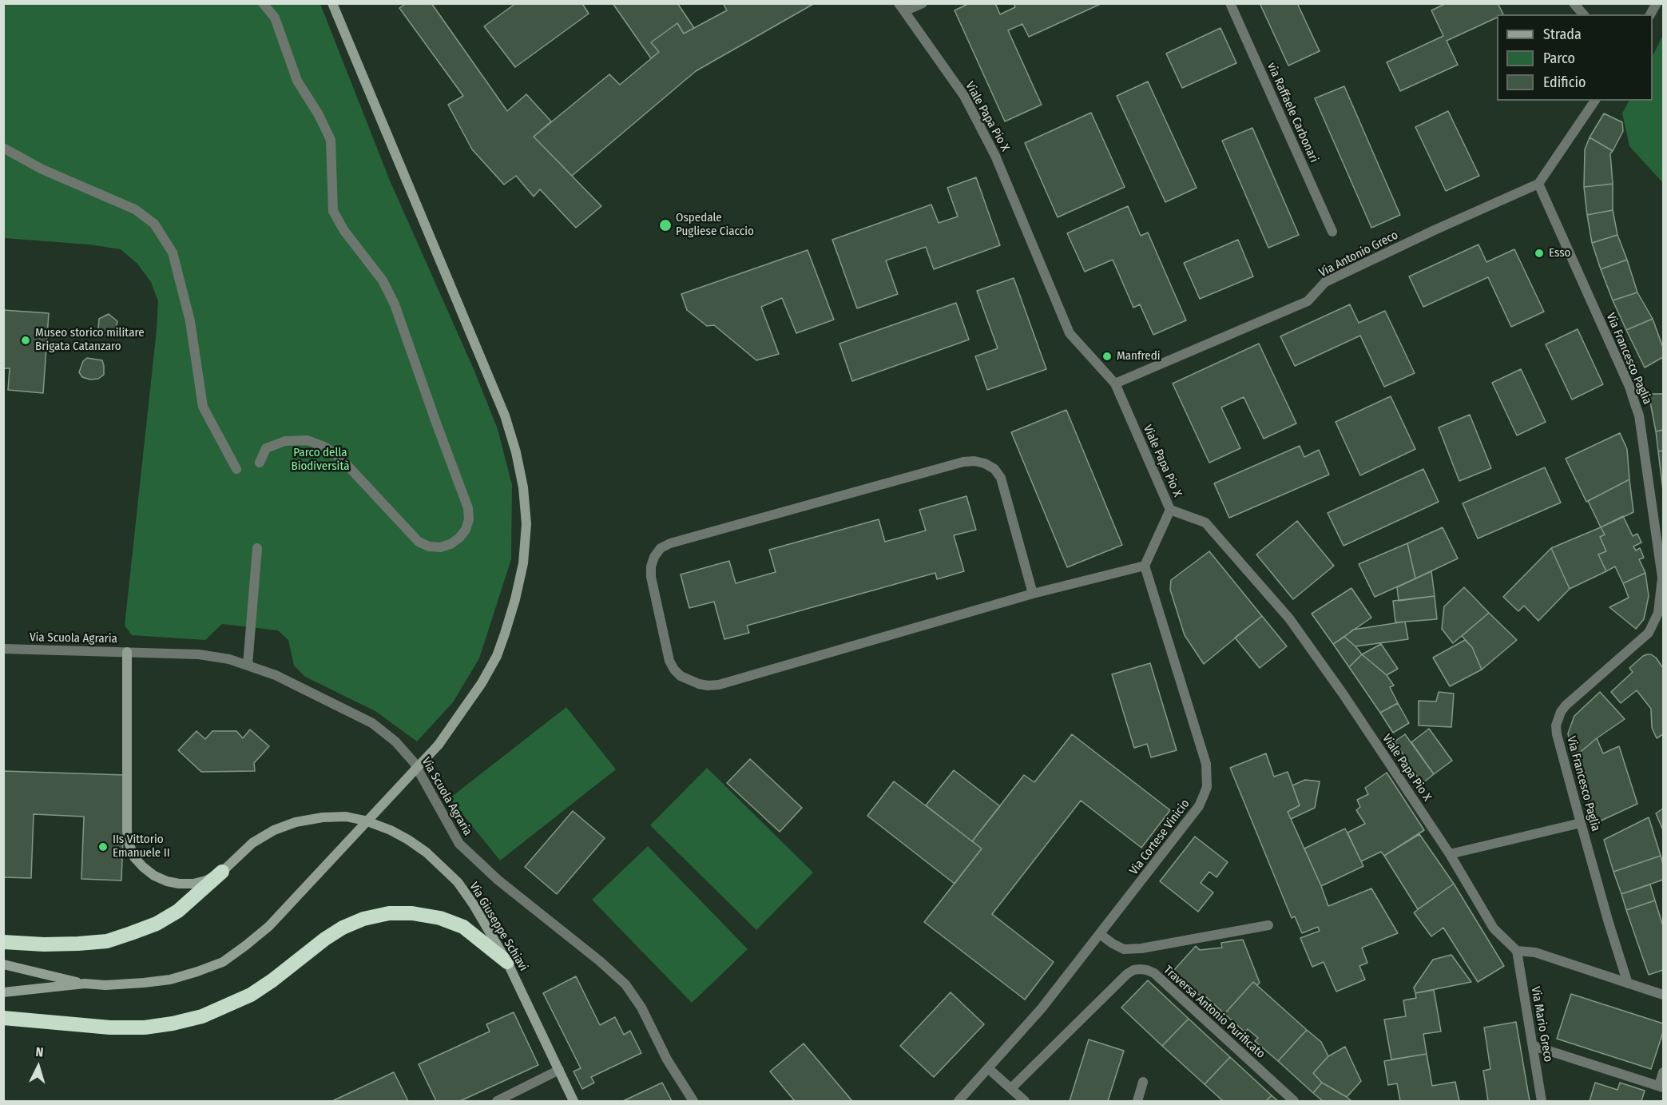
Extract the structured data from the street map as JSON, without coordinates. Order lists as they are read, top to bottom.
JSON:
{
  "streets": {
    "street": [
      "via Raffaele Carbonari",
      "Viale Papa Pio X",
      "Via Antonio Greco",
      "Via Francesco Paglia",
      "Via Scuola Agraria",
      "Via Cortese Vinicio",
      "Via Giuseppe Schiavi",
      "Traversa Antonio Purificato",
      "Via Mario Greco"
    ]
  },
  "crossings": [
    ["Viale Papa Pio X", "Via Antonio Greco"],
    ["Viale Papa Pio X", "Via Mario Greco"],
    ["Via Antonio Greco", "Via Francesco Paglia"],
    ["Via Scuola Agraria", "Via Giuseppe Schiavi"]
  ],
  "parks": ["Parco della Biodiversità"],
  "places": [
    "Ospedale Pugliese Ciaccio",
    "Esso",
    "Museo storico militare Brigata Catanzaro",
    "Manfredi",
    "IIs Vittorio Emanuele II"
  ],
  "legend": ["Strada", "Parco", "Edificio"],
  "north": "top"
}
